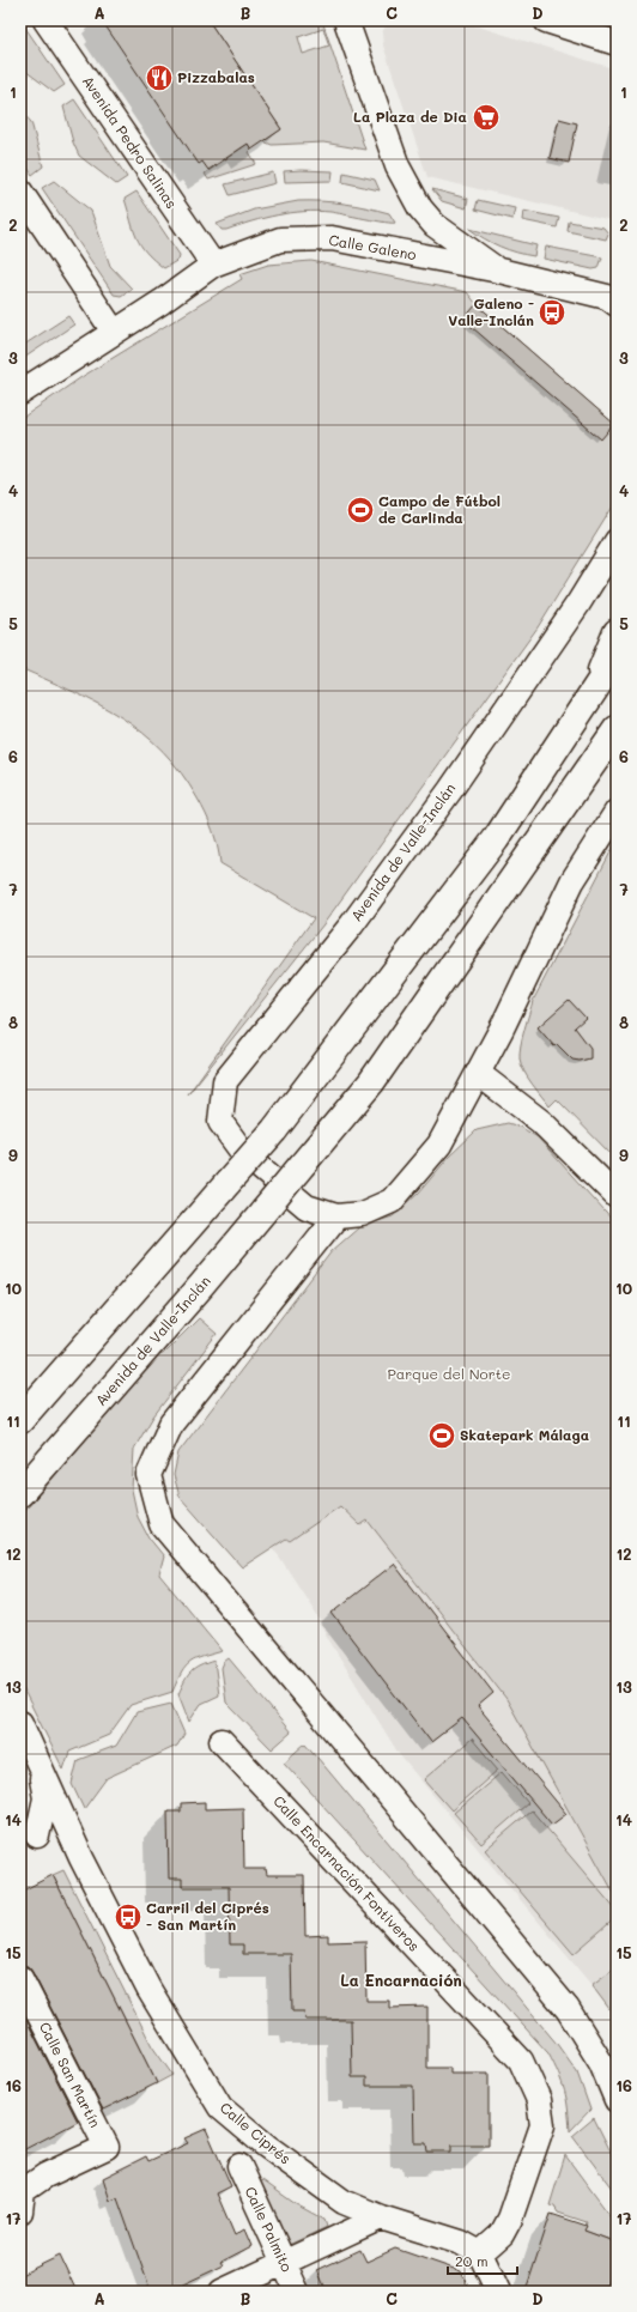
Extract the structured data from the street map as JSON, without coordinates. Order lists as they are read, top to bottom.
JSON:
{
  "streets": {
    "main road": ["Avenida de Valle-Inclán"],
    "street": [
      "Avenida Pedro Salinas",
      "Calle Galeno",
      "Calle Encarnación Fontiveros",
      "Calle San Martín",
      "Calle Ciprés",
      "Calle Palmito"
    ]
  },
  "crossings": [
    ["Avenida Pedro Salinas", "Calle Galeno"],
    ["Calle Encarnación Fontiveros", "Calle Ciprés"]
  ],
  "districts": ["La Encarnación"],
  "parks": ["Parque del Norte"],
  "places": {
    "restaurant": ["Pizzabalas"],
    "supermarket": ["La Plaza de Dia"],
    "bus stop": ["Galeno - Valle-Inclán", "Carril del Ciprés - San Martín"],
    "sports": ["Campo de Fútbol de Carlinda", "Skatepark Málaga"]
  },
  "scale_bar": "20 m",
  "grid": {
    "columns": [
      "A",
      "B",
      "C",
      "D"
    ],
    "rows": [
      "1",
      "2",
      "3",
      "4",
      "5",
      "6",
      "7",
      "8",
      "9",
      "10",
      "11",
      "12",
      "13",
      "14",
      "15",
      "16",
      "17"
    ]
  }
}
